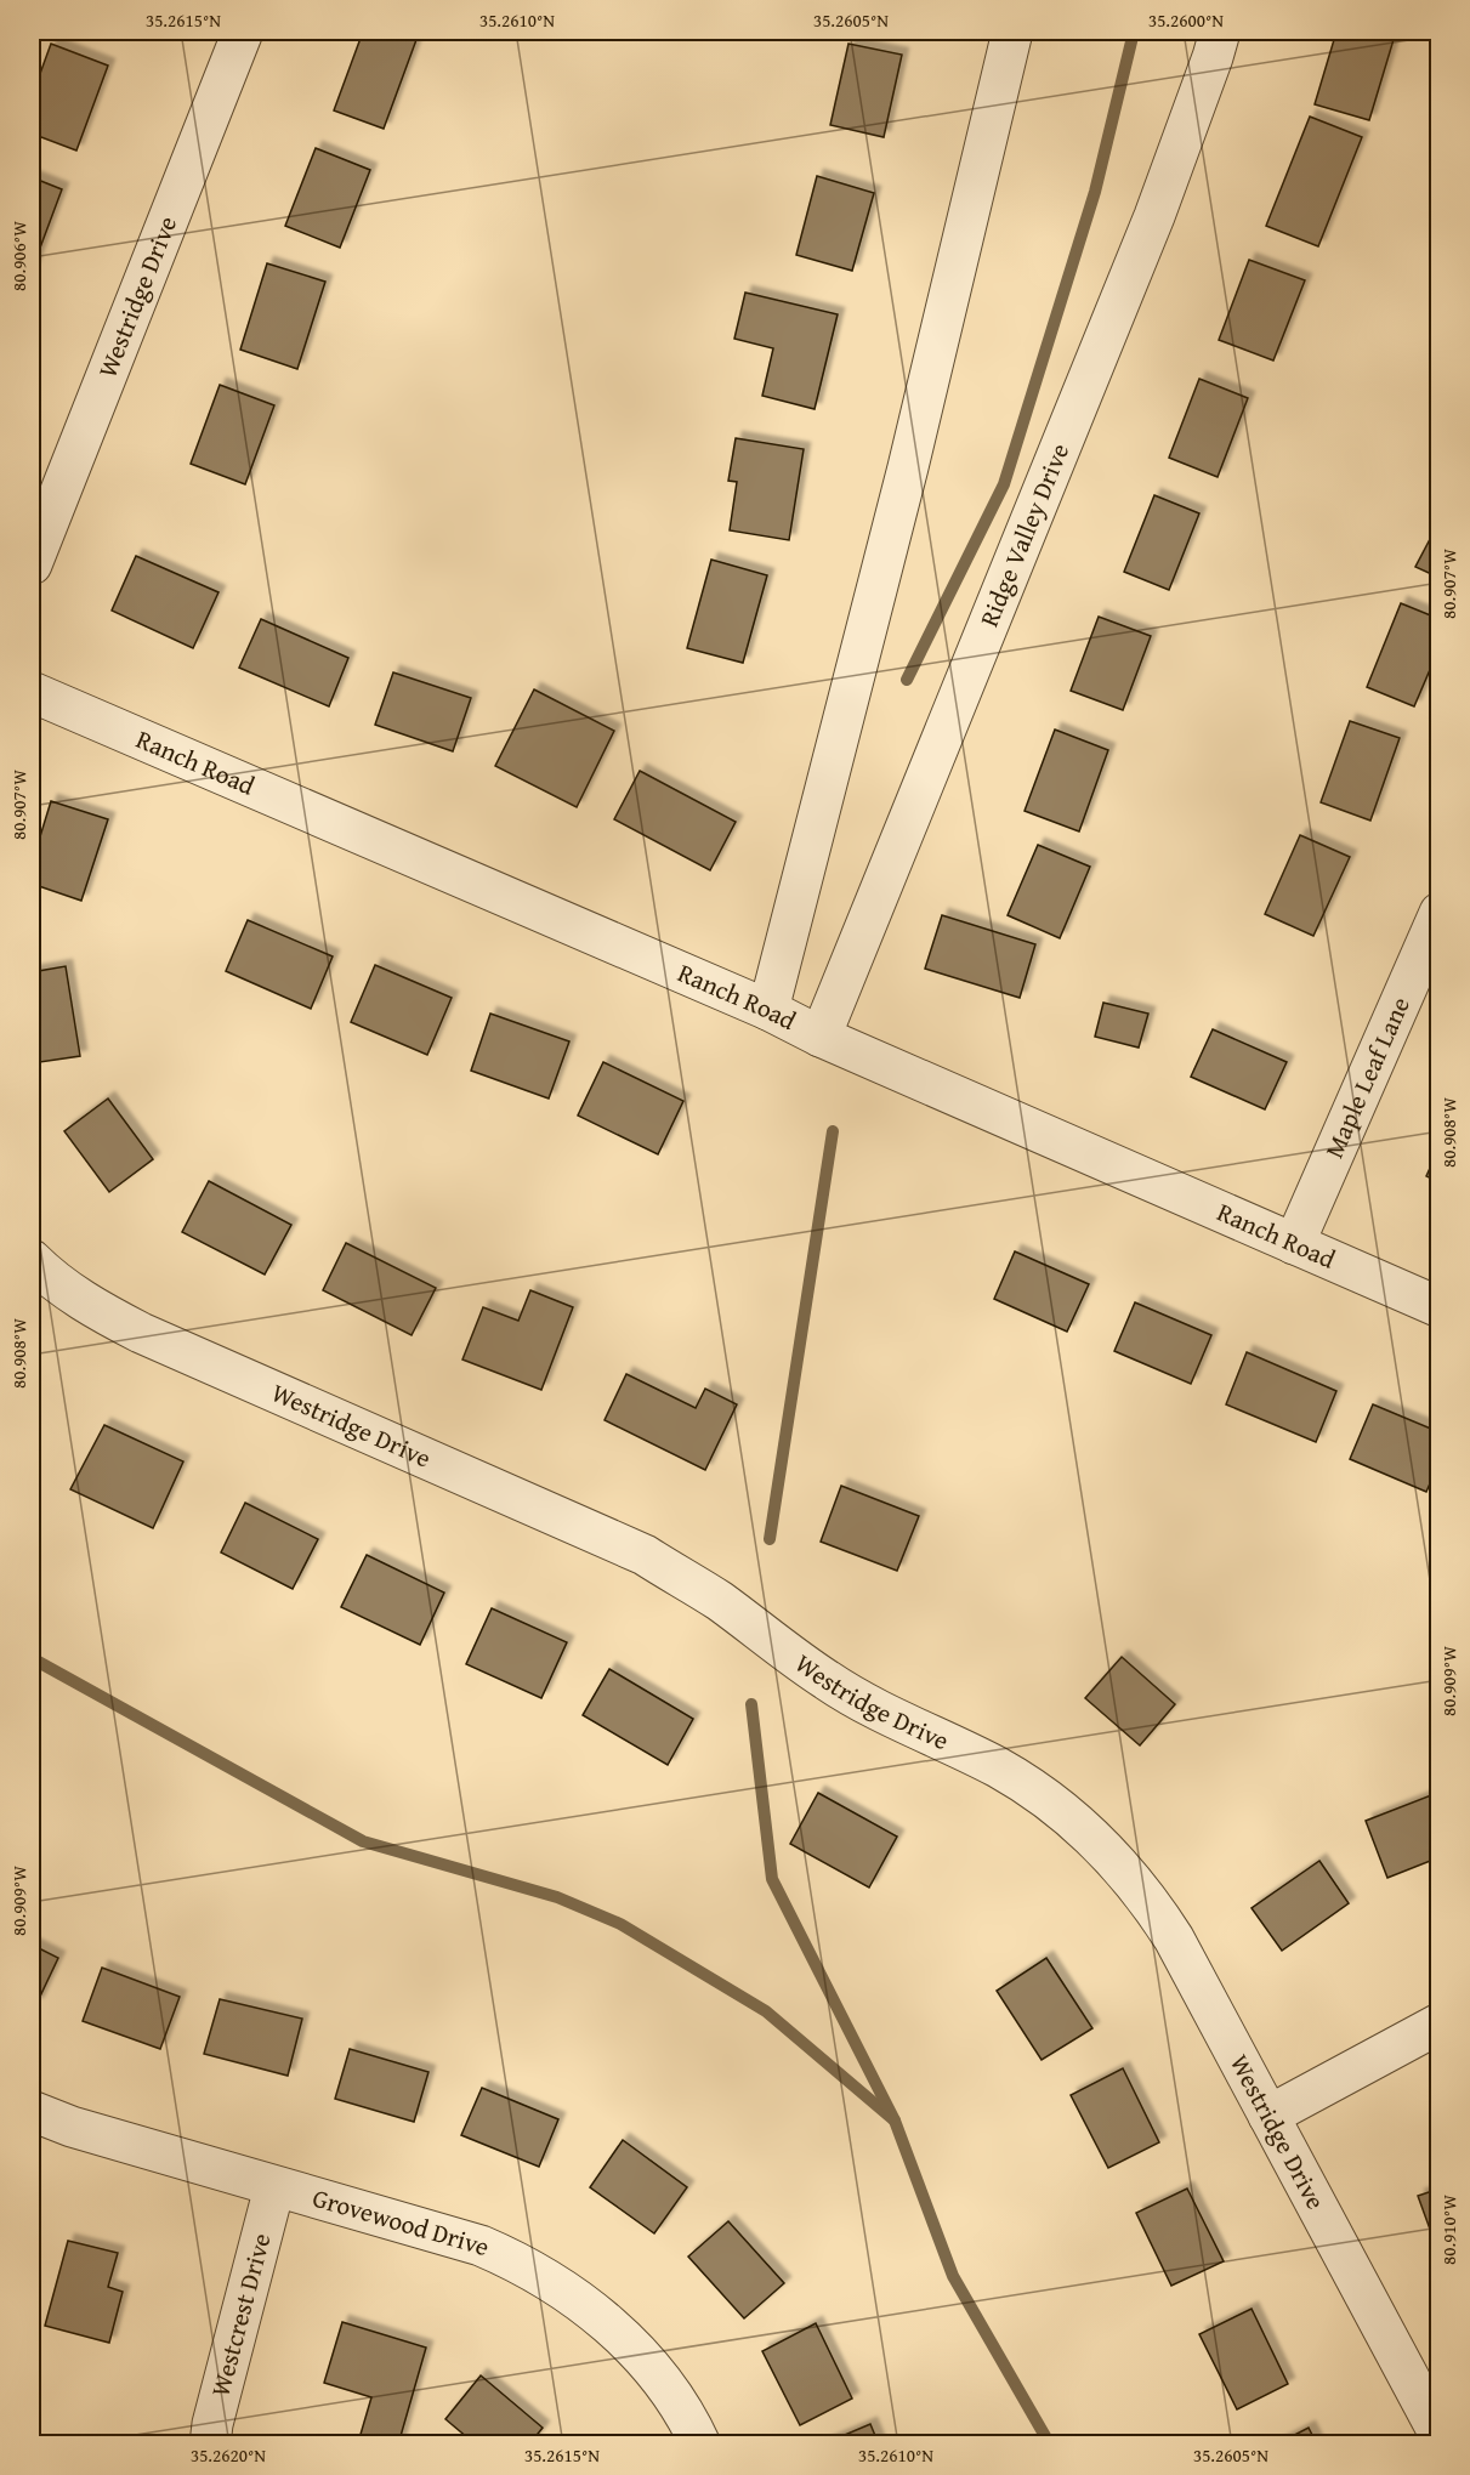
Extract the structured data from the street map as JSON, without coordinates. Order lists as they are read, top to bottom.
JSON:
{
  "streets": {
    "street": [
      "Westridge Drive",
      "Ridge Valley Drive",
      "Ranch Road",
      "Maple Leaf Lane",
      "Grovewood Drive",
      "Westcrest Drive"
    ]
  },
  "crossings": [
    ["Ridge Valley Drive", "Ranch Road"],
    ["Ranch Road", "Maple Leaf Lane"],
    ["Grovewood Drive", "Westcrest Drive"]
  ],
  "coordinates": [
    "35.2615°N",
    "35.2610°N",
    "35.2605°N",
    "35.2600°N",
    "80.906°W",
    "80.907°W",
    "80.908°W",
    "80.909°W",
    "80.910°W",
    "35.2620°N"
  ]
}
